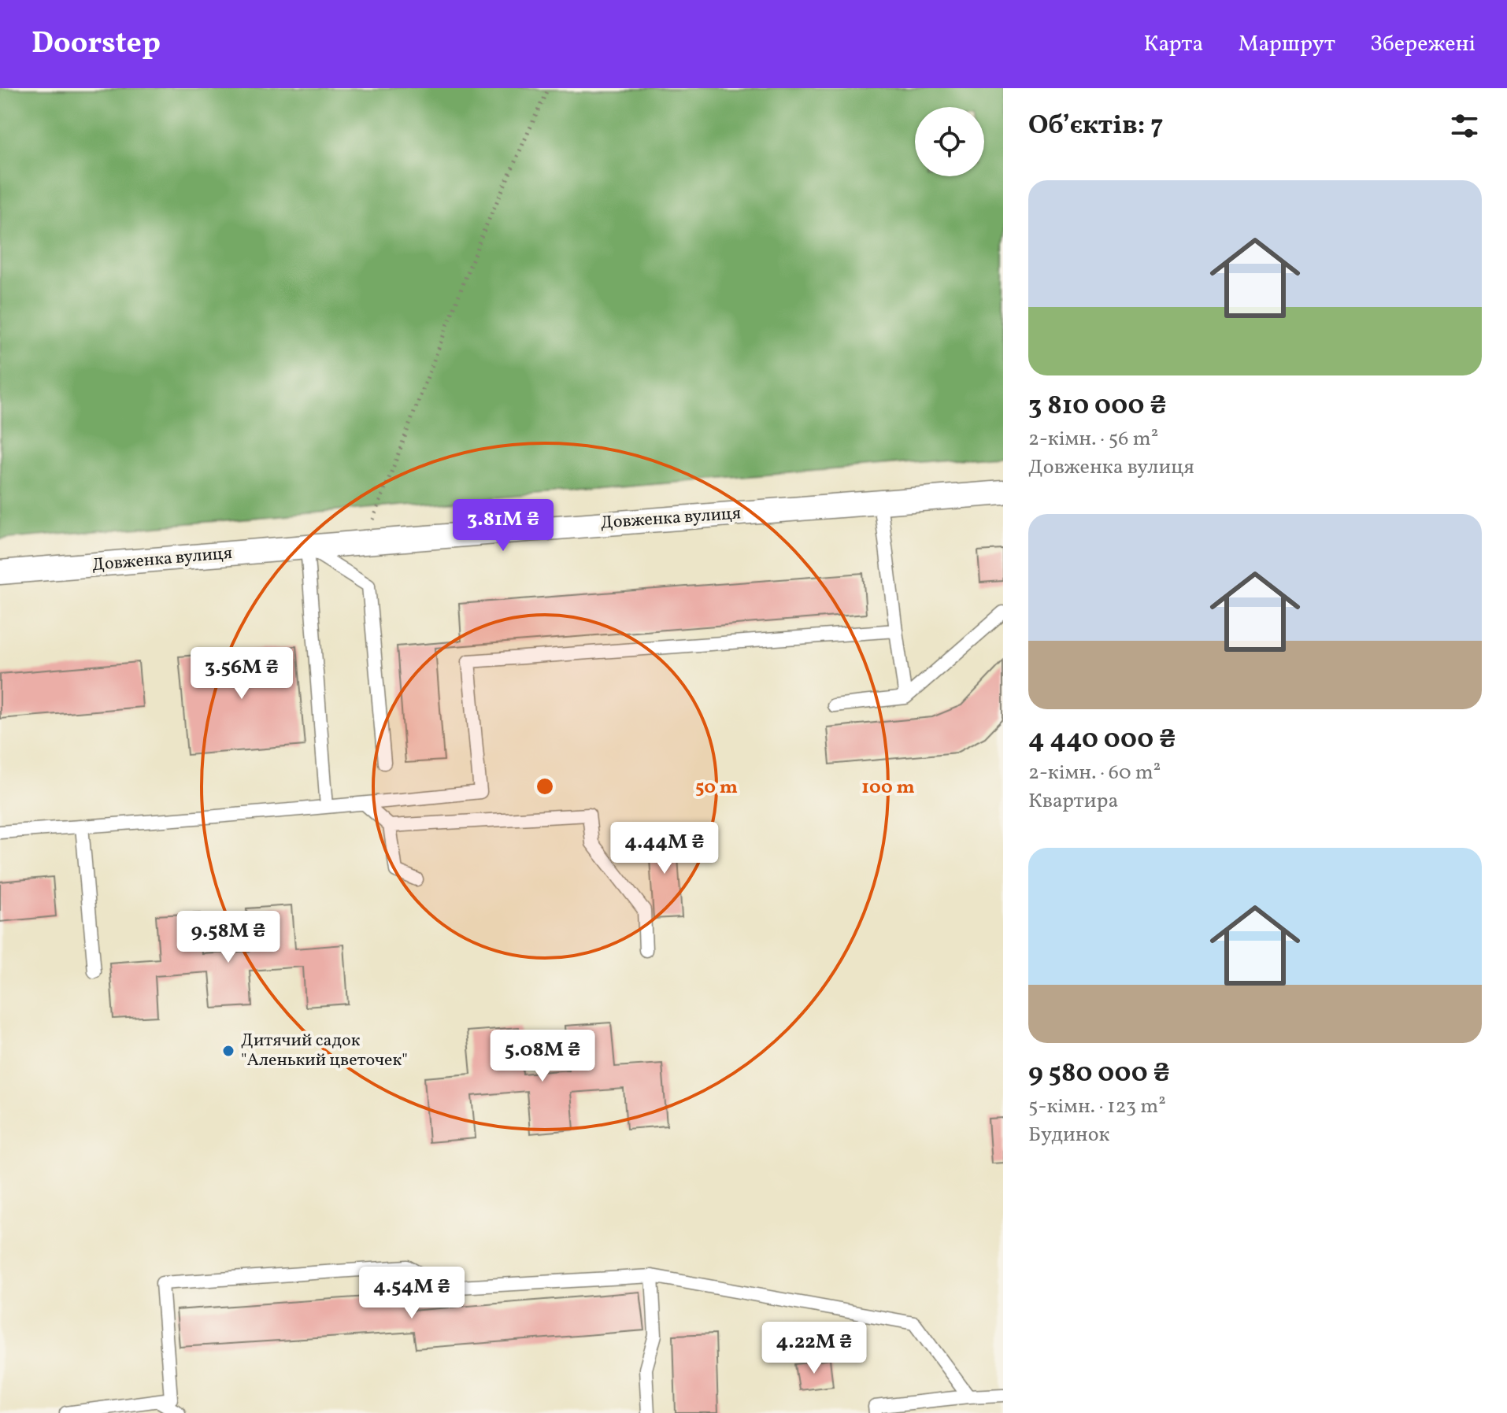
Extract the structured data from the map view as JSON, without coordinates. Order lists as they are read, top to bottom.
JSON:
{
  "streets": {
    "street": ["Довженка вулиця"]
  },
  "places": ["Дитячий садок \"Аленький цветочек\""],
  "page": {
    "header": "Doorstep",
    "nav": ["Карта", "Маршрут", "Збережені"],
    "heading": "Об’єктів: 7",
    "list": [
      {
        "name": "3 810 000 ₴",
        "note": "2-кімн. · 56 m² · Довженка вулиця"
      },
      {
        "name": "4 440 000 ₴",
        "note": "2-кімн. · 60 m² · Квартира"
      },
      {
        "name": "9 580 000 ₴",
        "note": "5-кімн. · 123 m² · Будинок"
      }
    ],
    "price": [
      "3.81M ₴",
      "3.56M ₴",
      "4.44M ₴",
      "9.58M ₴",
      "5.08M ₴",
      "4.54M ₴",
      "4.22M ₴"
    ]
  },
  "rings": ["50 m", "100 m"]
}
